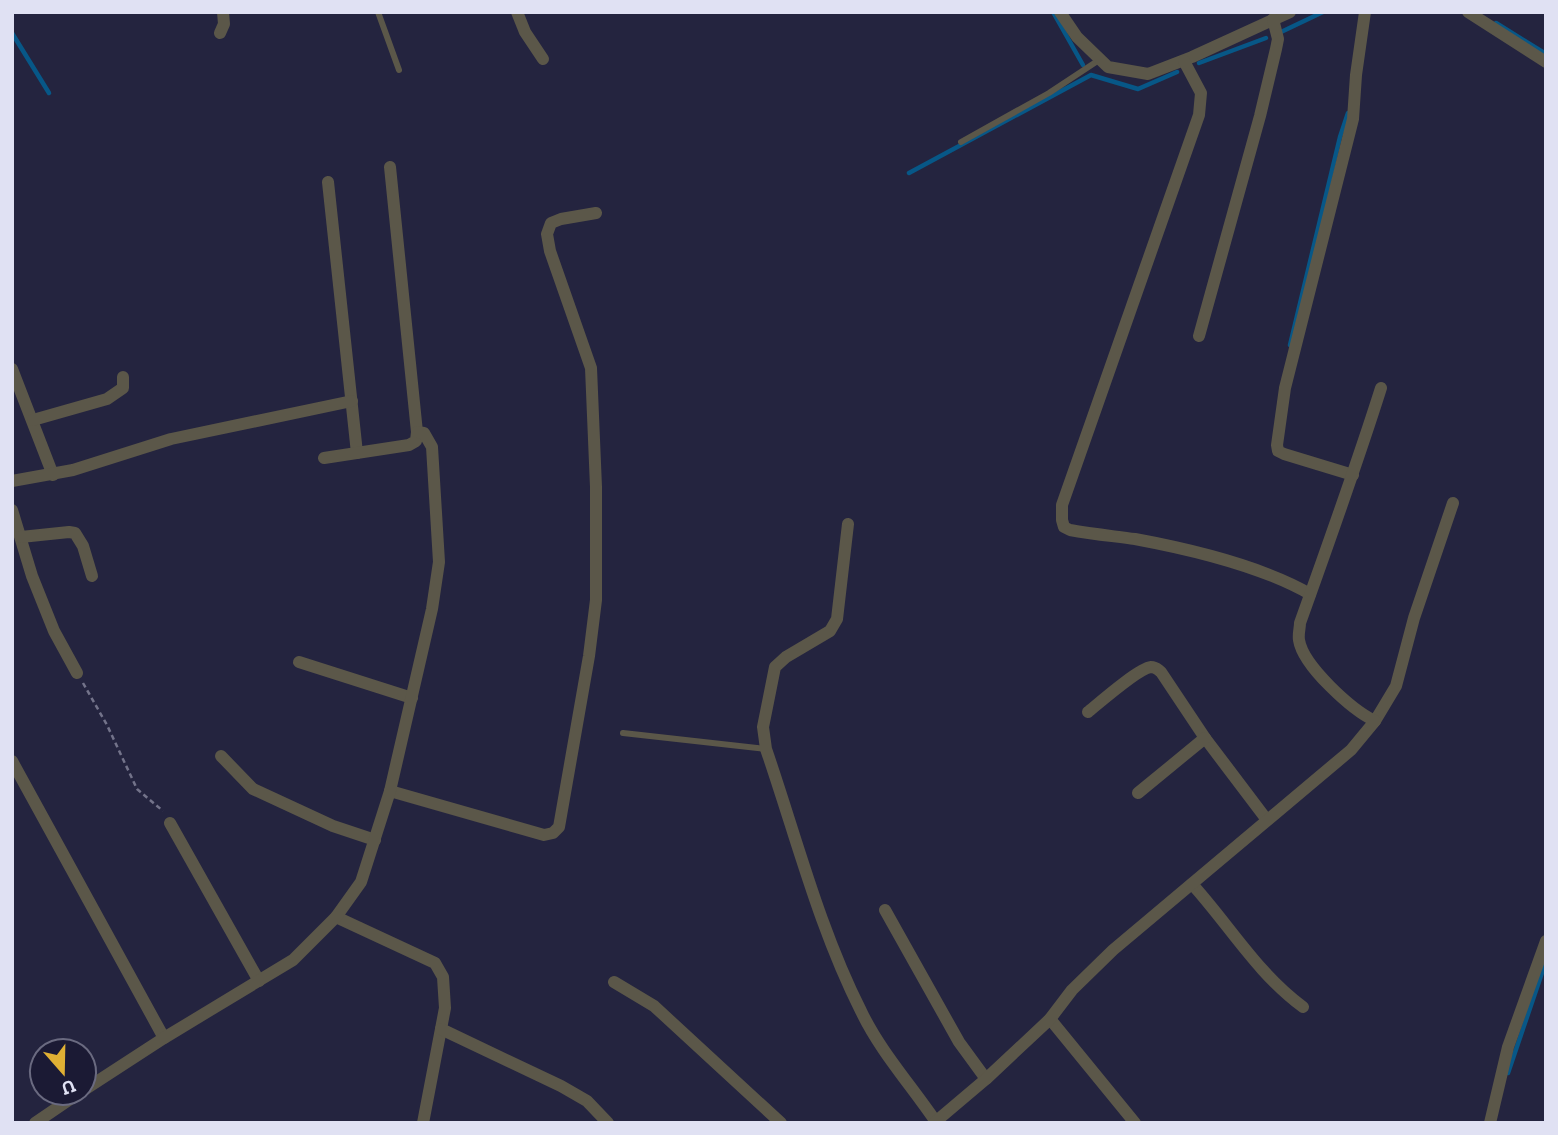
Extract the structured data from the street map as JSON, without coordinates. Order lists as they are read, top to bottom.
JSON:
{
  "north": "bottom"
}
